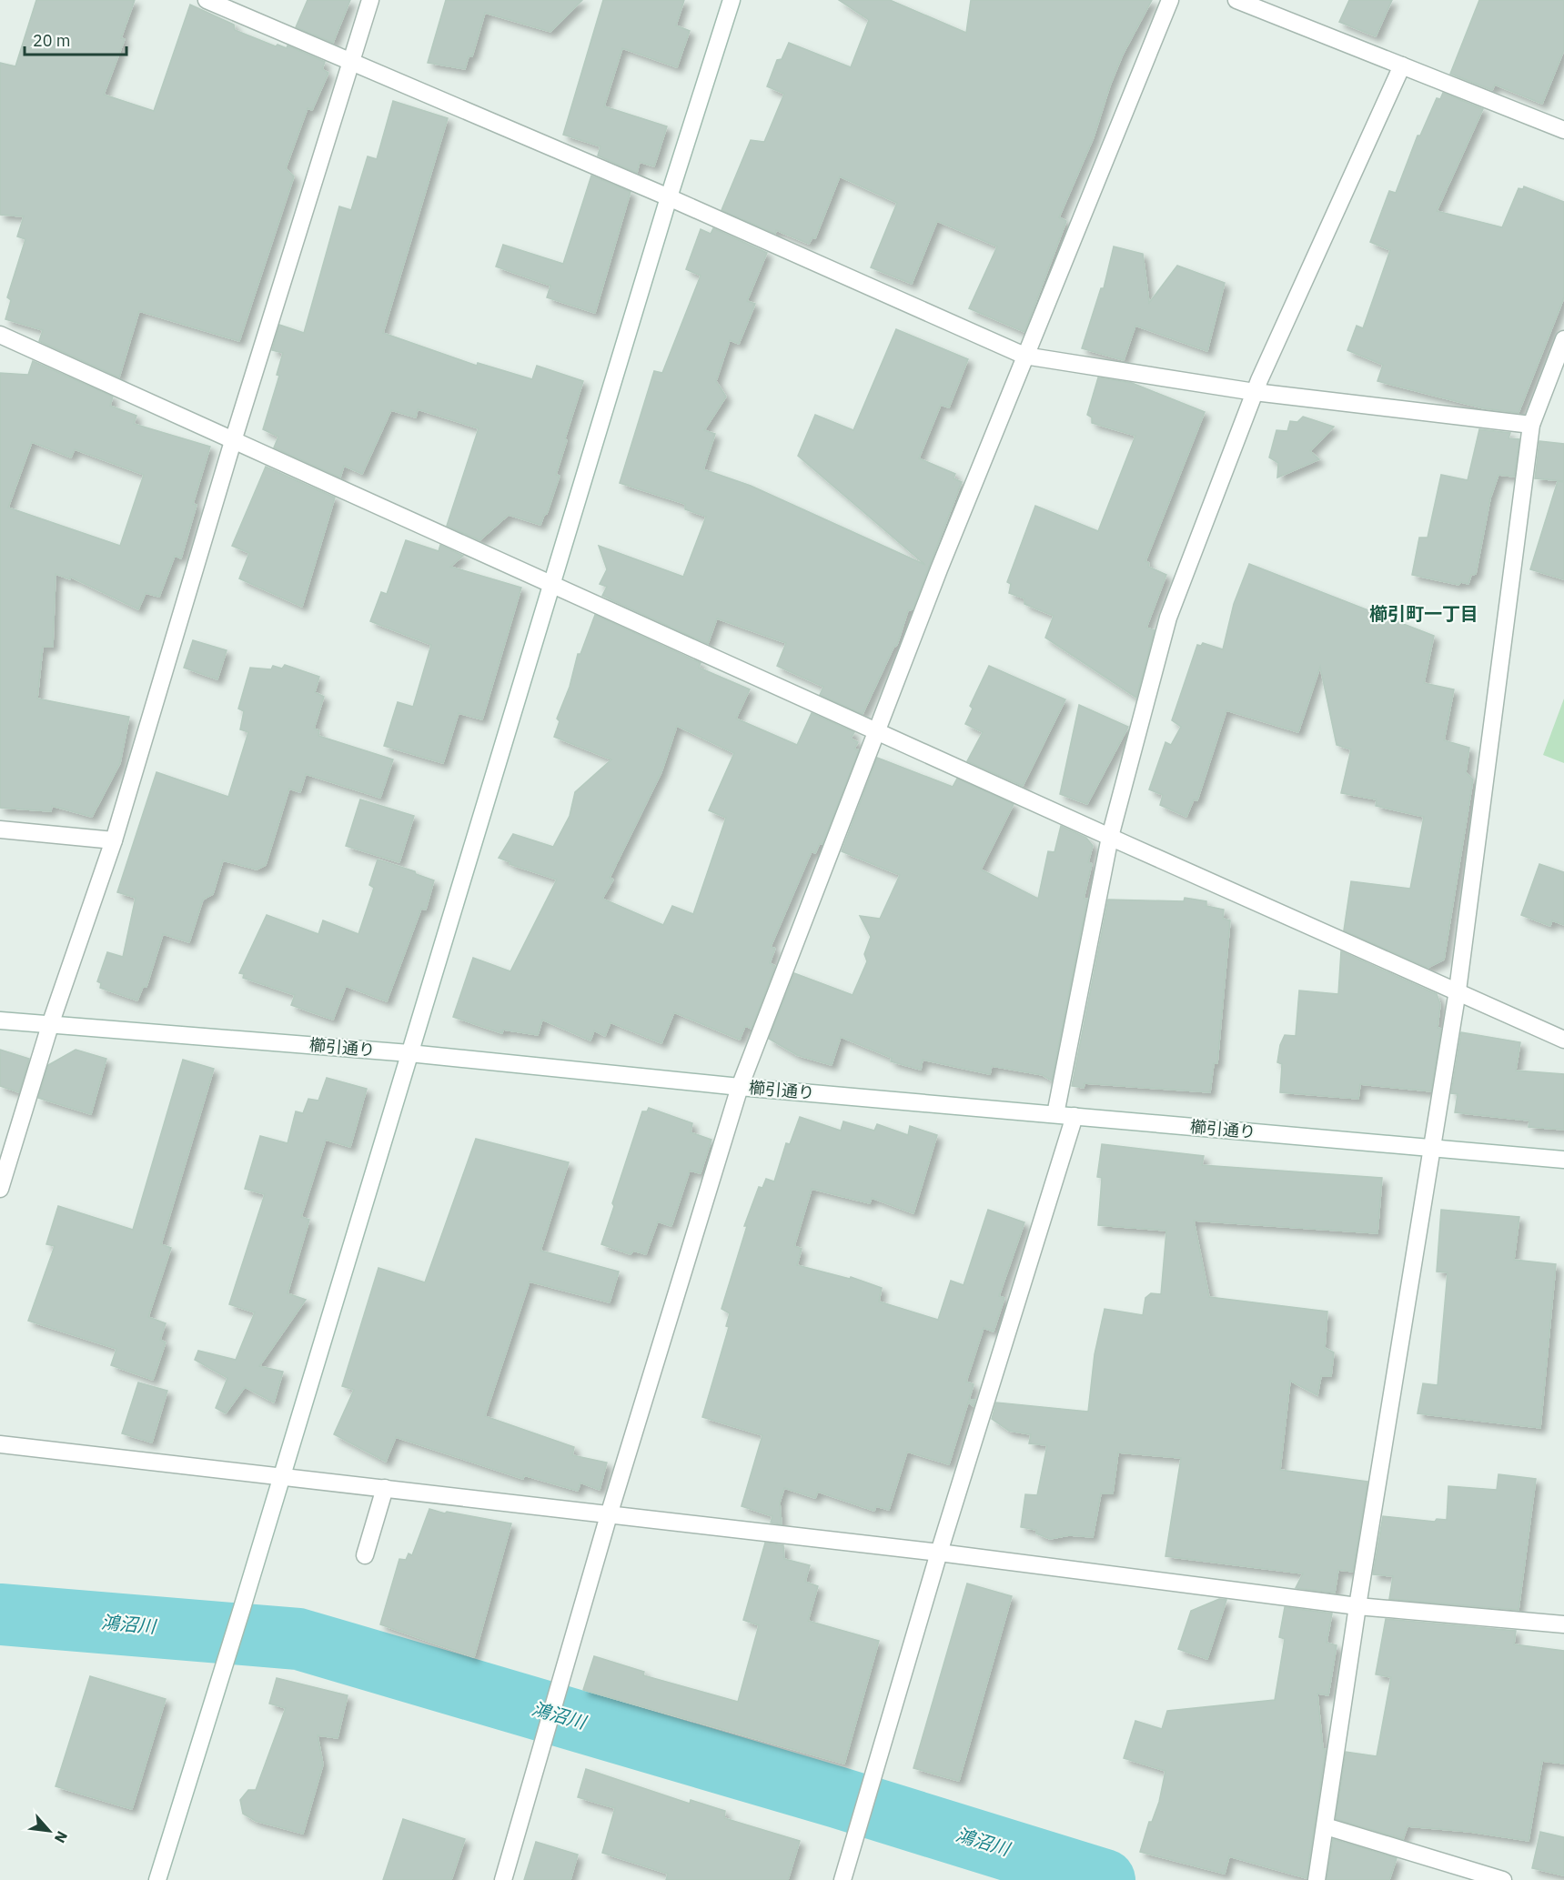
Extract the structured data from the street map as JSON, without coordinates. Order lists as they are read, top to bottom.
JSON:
{
  "streets": {
    "street": ["櫛引通り"]
  },
  "districts": ["櫛引町一丁目"],
  "water": ["鴻沼川"],
  "scale_bar": "20 m",
  "north": "bottom right"
}
